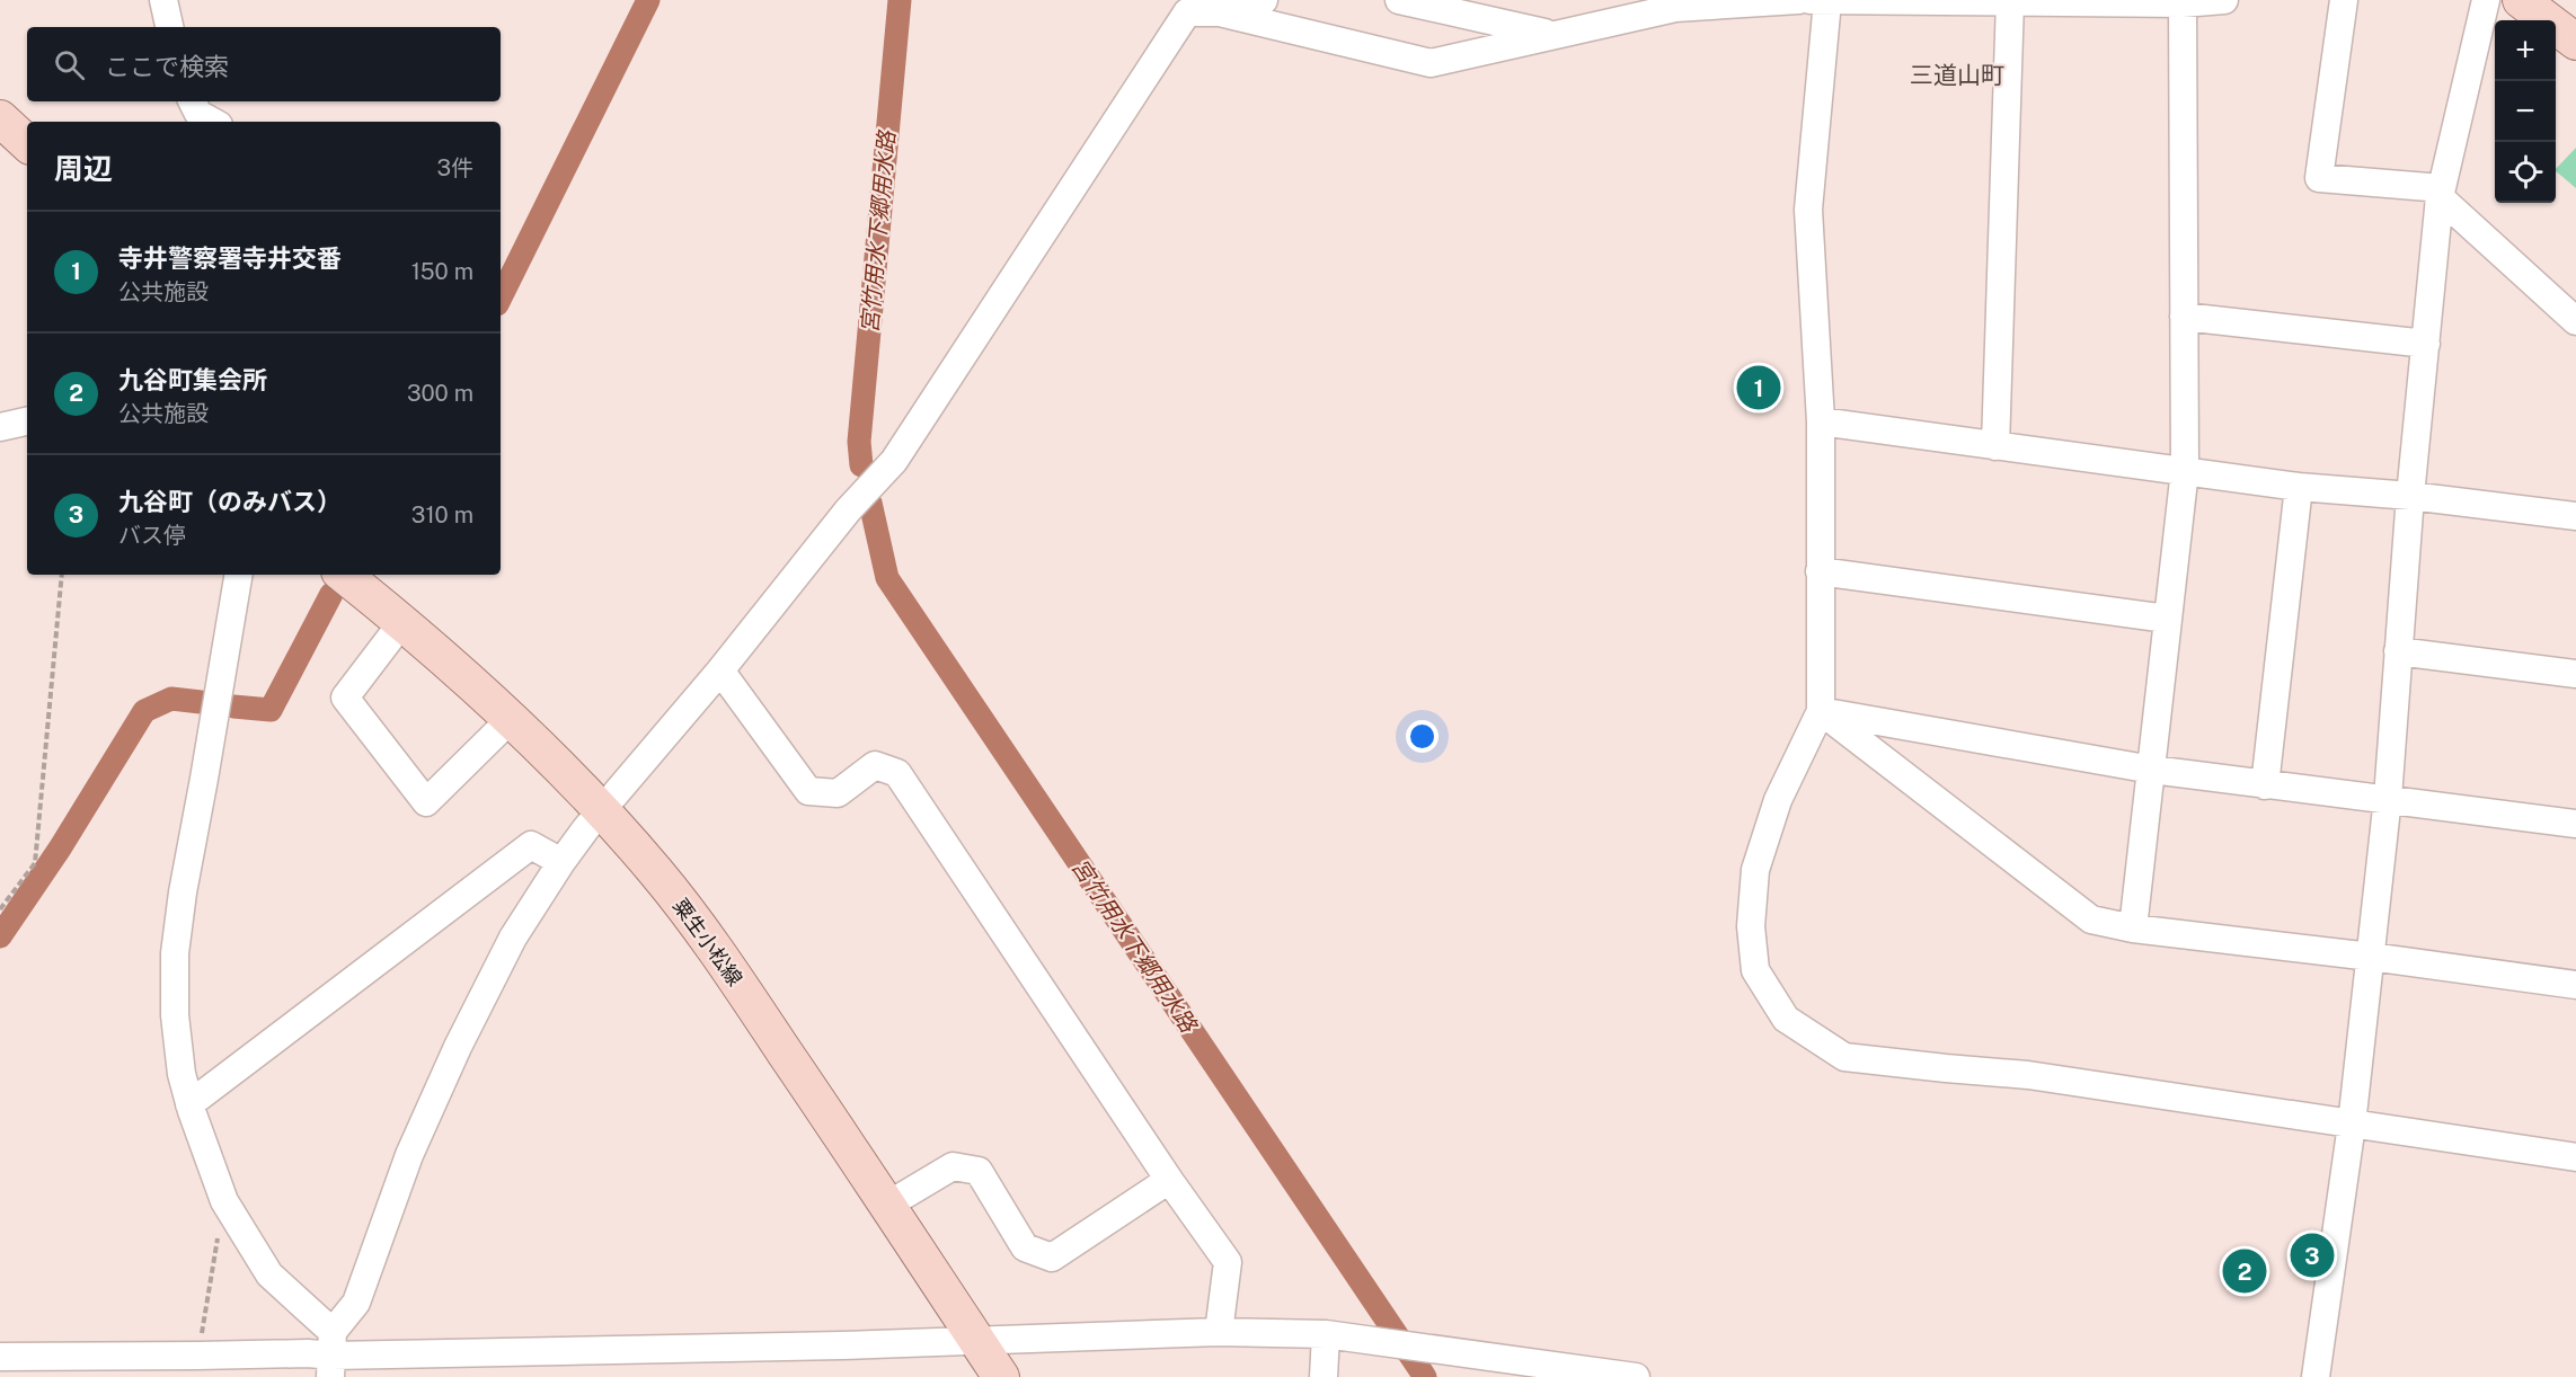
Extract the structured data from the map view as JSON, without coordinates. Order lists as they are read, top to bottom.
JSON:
{
  "streets": {
    "main road": ["粟生小松線"]
  },
  "districts": ["三道山町"],
  "water": ["宮竹用水下郷用水路"],
  "page": {
    "map_buttons": ["+", "−"],
    "search": "ここで検索",
    "heading": ["周辺", "3件"],
    "list": [
      {
        "mark": "1",
        "name": "寺井警察署寺井交番",
        "note": "公共施設",
        "value": "150 m"
      },
      {
        "mark": "2",
        "name": "九谷町集会所",
        "note": "公共施設",
        "value": "300 m"
      },
      {
        "mark": "3",
        "name": "九谷町（のみバス）",
        "note": "バス停",
        "value": "310 m"
      }
    ],
    "pins": ["1", "3", "2"]
  }
}
